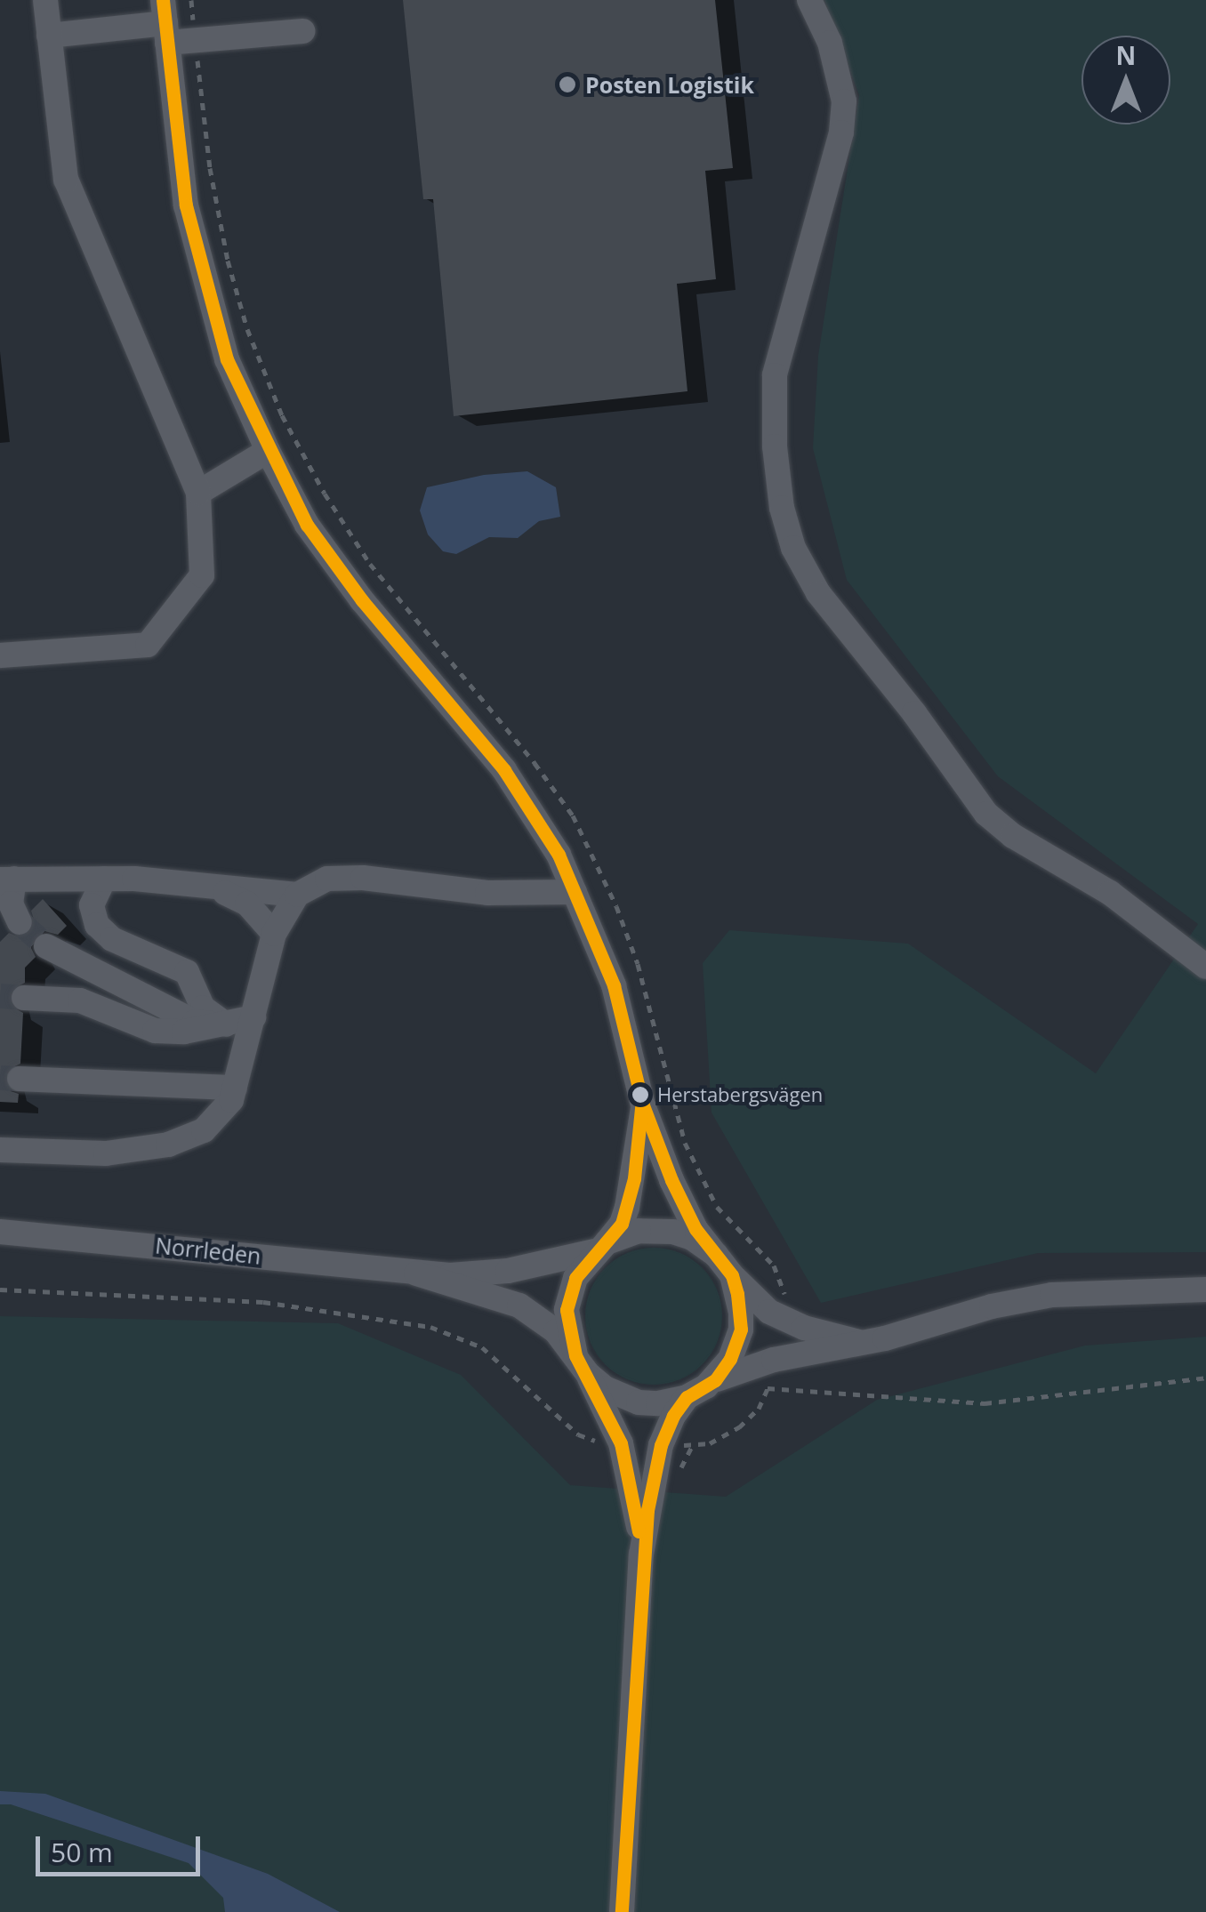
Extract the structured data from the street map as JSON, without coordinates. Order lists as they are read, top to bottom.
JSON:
{
  "streets": {
    "street": ["Norrleden"]
  },
  "places": ["Posten Logistik", "Herstabergsvägen"],
  "scale_bar": "50 m",
  "north": "top"
}
